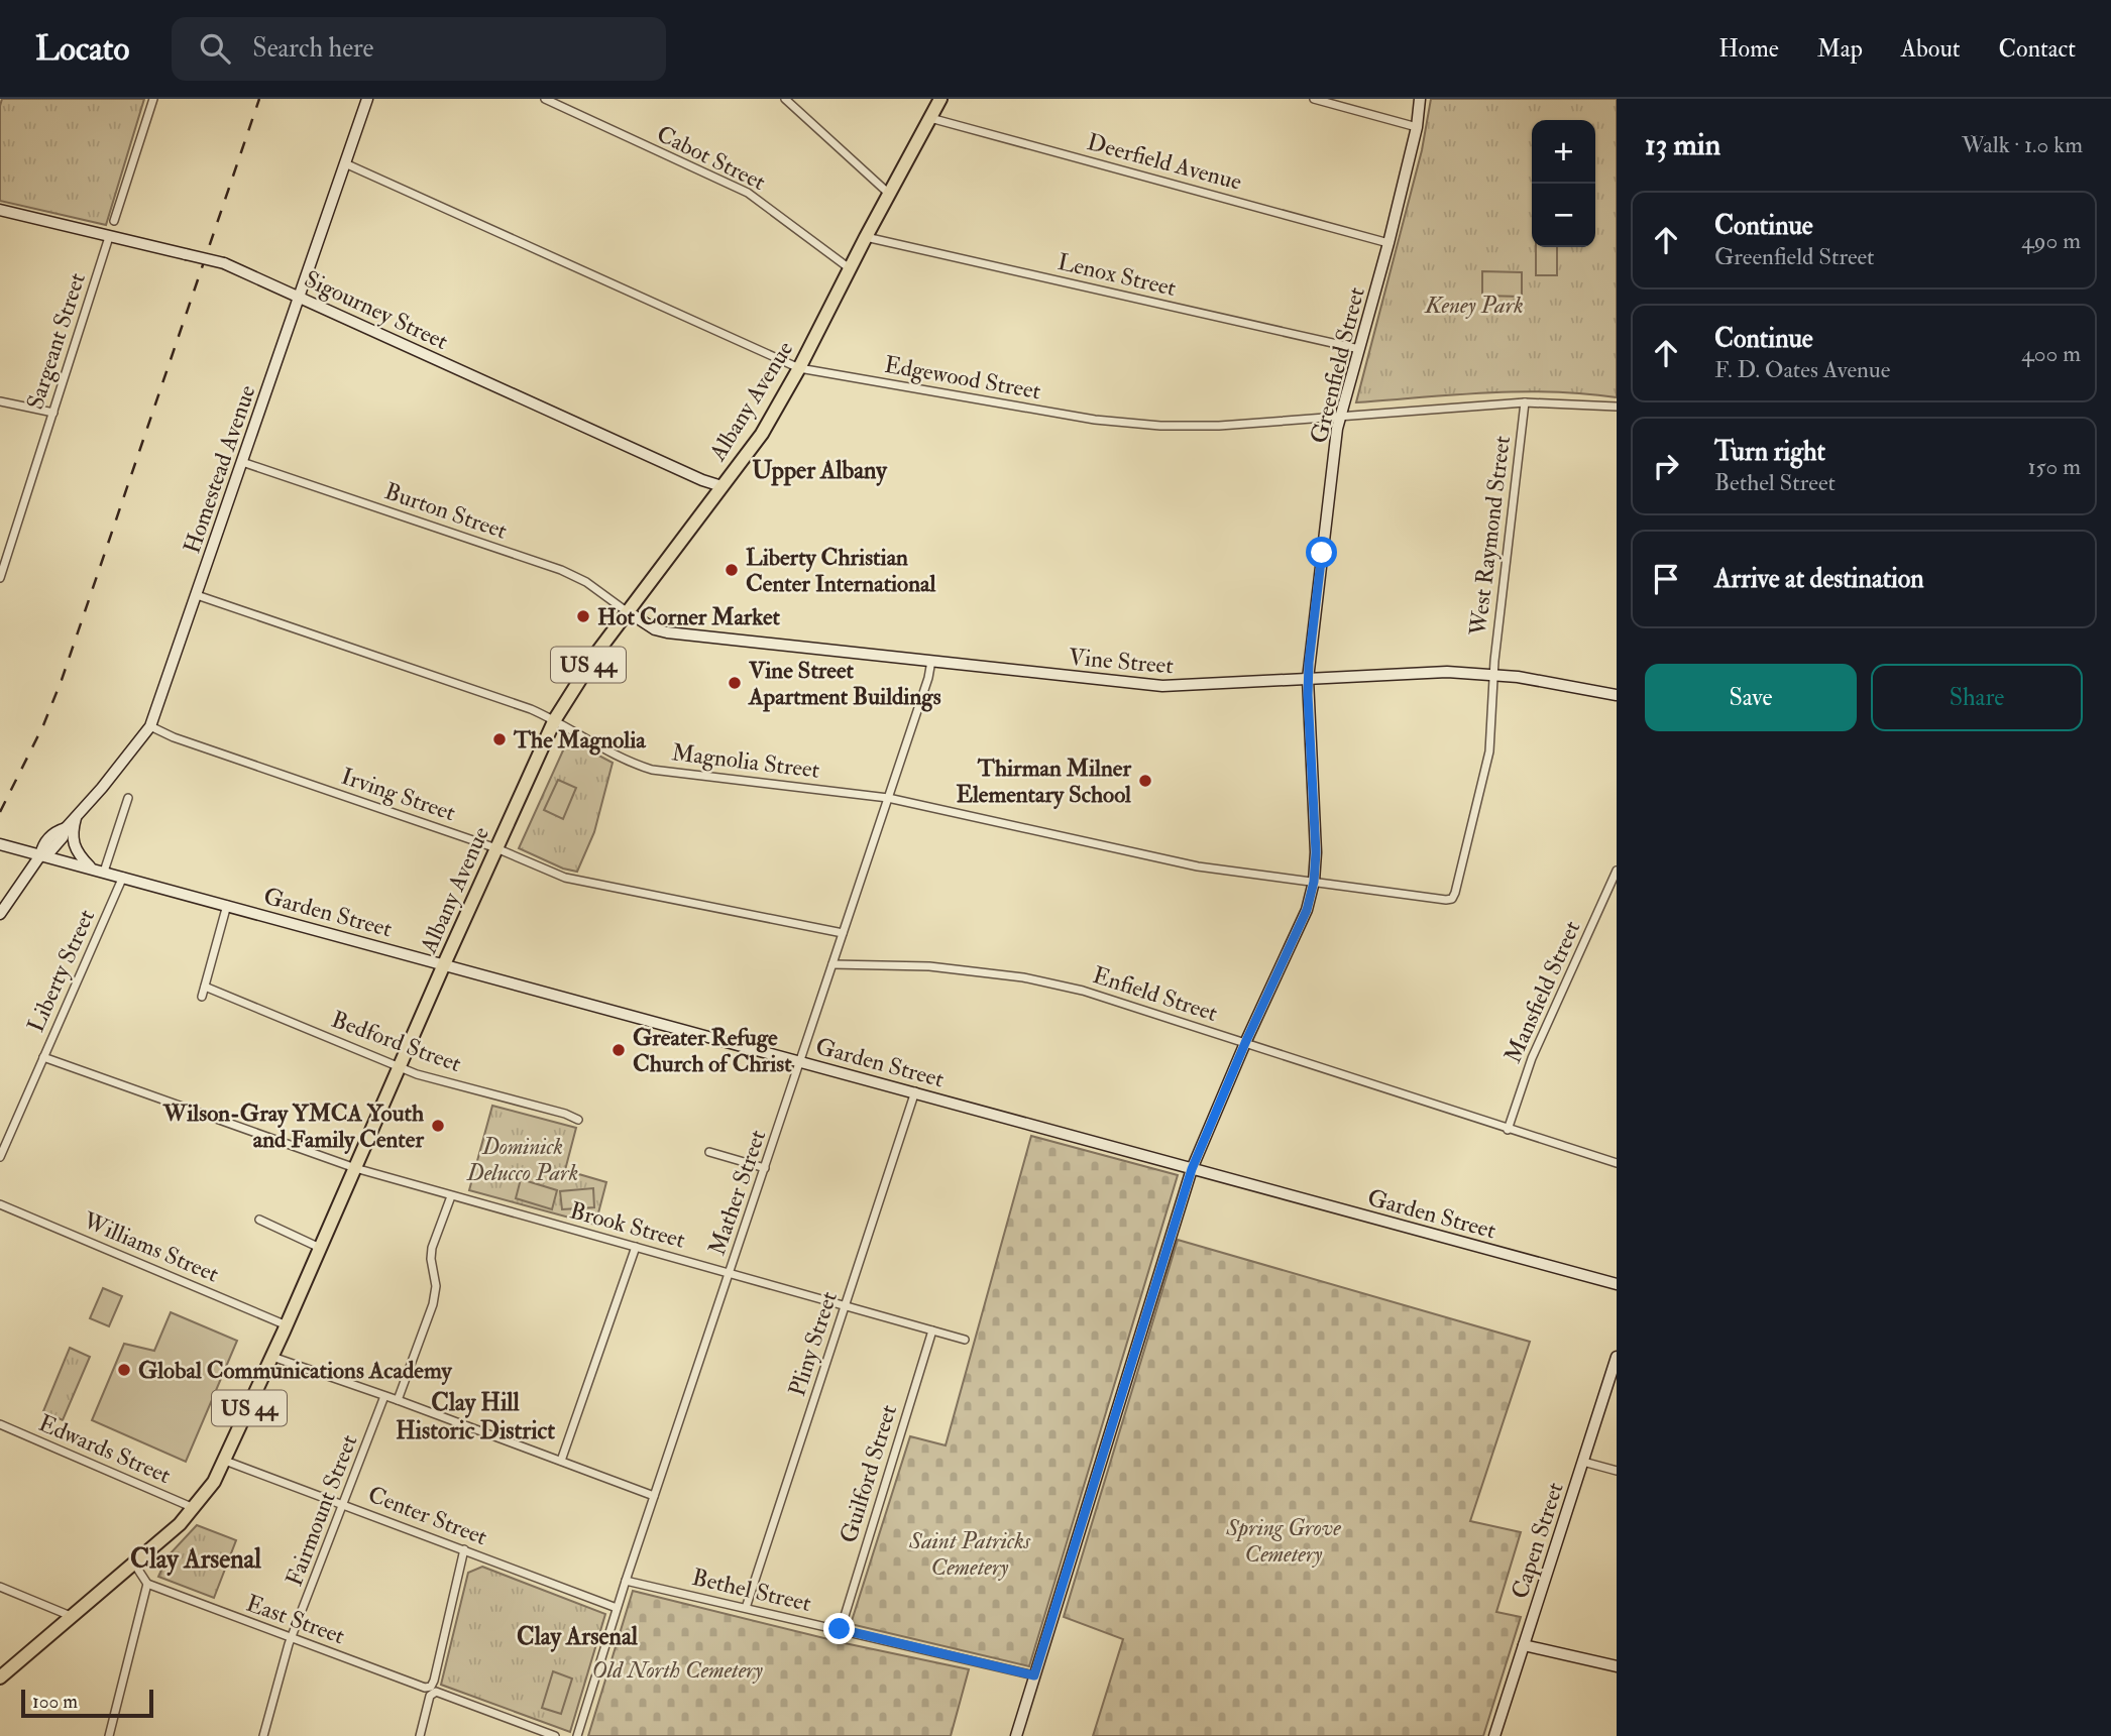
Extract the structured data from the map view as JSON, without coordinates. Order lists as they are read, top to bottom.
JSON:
{
  "streets": {
    "highway": ["Albany Avenue", "US 44"],
    "street": [
      "Cabot Street",
      "Deerfield Avenue",
      "Lenox Street",
      "Sigourney Street",
      "Sargeant Street",
      "Greenfield Street",
      "Edgewood Street",
      "Homestead Avenue",
      "Burton Street",
      "West Raymond Street",
      "Vine Street",
      "Magnolia Street",
      "Irving Street",
      "Garden Street",
      "Liberty Street",
      "Mansfield Street",
      "Enfield Street",
      "Bedford Street",
      "Mather Street",
      "Brook Street",
      "Williams Street",
      "Pliny Street",
      "Edwards Street",
      "Guilford Street",
      "Fairmount Street",
      "Center Street",
      "Capen Street",
      "Bethel Street",
      "East Street"
    ]
  },
  "crossings": [
    ["Cabot Street", "Albany Avenue"],
    ["Deerfield Avenue", "Greenfield Street"],
    ["Deerfield Avenue", "Albany Avenue"],
    ["Lenox Street", "Greenfield Street"],
    ["Lenox Street", "Albany Avenue"],
    ["Sigourney Street", "Sargeant Street"],
    ["Sigourney Street", "Albany Avenue"],
    ["Sigourney Street", "Homestead Avenue"],
    ["Greenfield Street", "Edgewood Street"],
    ["Greenfield Street", "Vine Street"],
    ["Greenfield Street", "Magnolia Street"],
    ["Greenfield Street", "Garden Street"],
    ["Greenfield Street", "Enfield Street"],
    ["Greenfield Street", "Bethel Street"],
    ["Edgewood Street", "Albany Avenue"],
    ["Edgewood Street", "Homestead Avenue"],
    ["Edgewood Street", "West Raymond Street"],
    ["Albany Avenue", "Burton Street"],
    ["Albany Avenue", "Vine Street"],
    ["Albany Avenue", "Magnolia Street"],
    ["Albany Avenue", "Irving Street"],
    ["Albany Avenue", "Garden Street"],
    ["Albany Avenue", "Bedford Street"],
    ["Albany Avenue", "Brook Street"],
    ["Albany Avenue", "Williams Street"],
    ["Albany Avenue", "Edwards Street"],
    ["Albany Avenue", "Center Street"],
    ["Homestead Avenue", "Burton Street"],
    ["Homestead Avenue", "Magnolia Street"],
    ["Homestead Avenue", "Irving Street"],
    ["Homestead Avenue", "Garden Street"],
    ["Burton Street", "Vine Street"],
    ["West Raymond Street", "Vine Street"],
    ["West Raymond Street", "Magnolia Street"],
    ["Vine Street", "Mather Street"],
    ["Magnolia Street", "Mather Street"],
    ["Irving Street", "Mather Street"],
    ["Garden Street", "Liberty Street"],
    ["Garden Street", "Mather Street"],
    ["Garden Street", "Pliny Street"],
    ["Liberty Street", "Brook Street"],
    ["Mansfield Street", "Enfield Street"],
    ["Enfield Street", "Mather Street"],
    ["Mather Street", "Brook Street"],
    ["Mather Street", "Center Street"],
    ["Mather Street", "Bethel Street"],
    ["Brook Street", "Pliny Street"],
    ["Brook Street", "Guilford Street"],
    ["Pliny Street", "Bethel Street"],
    ["Guilford Street", "Bethel Street"],
    ["Fairmount Street", "Center Street"],
    ["Fairmount Street", "East Street"]
  ],
  "districts": [
    "Upper Albany",
    "Clay Hill Historic District",
    "Clay Arsenal",
    "Clay Arsenal"
  ],
  "parks": [
    "Keney Park",
    "Dominick Delucco Park",
    "Spring Grove Cemetery",
    "Saint Patricks Cemetery",
    "Old North Cemetery"
  ],
  "places": [
    "Liberty Christian Center International",
    "Hot Corner Market",
    "Vine Street Apartment Buildings",
    "The Magnolia",
    "Thirman Milner Elementary School",
    "Greater Refuge Church of Christ",
    "Wilson-Gray YMCA Youth and Family Center",
    "Global Communications Academy"
  ],
  "scale_bar": "100 m",
  "page": {
    "header": "Locato",
    "search": "Search here",
    "nav": [
      "Home",
      "Map",
      "About",
      "Contact"
    ],
    "heading": ["13 min", "Walk · 1.0 km"],
    "map_buttons": ["+", "−"],
    "list": [
      ["Continue", "Greenfield Street", "490 m"],
      ["Continue", "F. D. Oates Avenue", "400 m"],
      ["Turn right", "Bethel Street", "150 m"],
      "Arrive at destination"
    ],
    "buttons": ["Save", "Share"],
    "scale": "100 m"
  }
}
